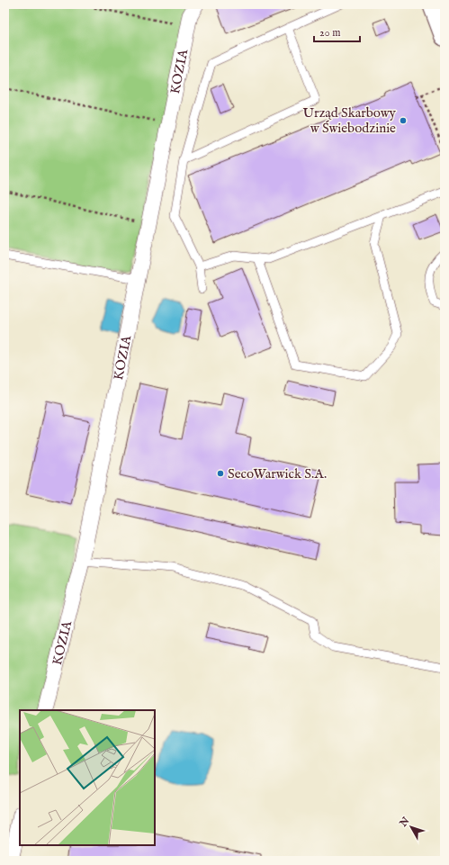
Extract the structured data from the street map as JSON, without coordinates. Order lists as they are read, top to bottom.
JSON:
{
  "streets": {
    "street": ["KOZIA"]
  },
  "places": ["Urząd Skarbowy w Świebodzinie", "SecoWarwick S.A."],
  "scale_bar": "20 m",
  "north": "top left"
}
